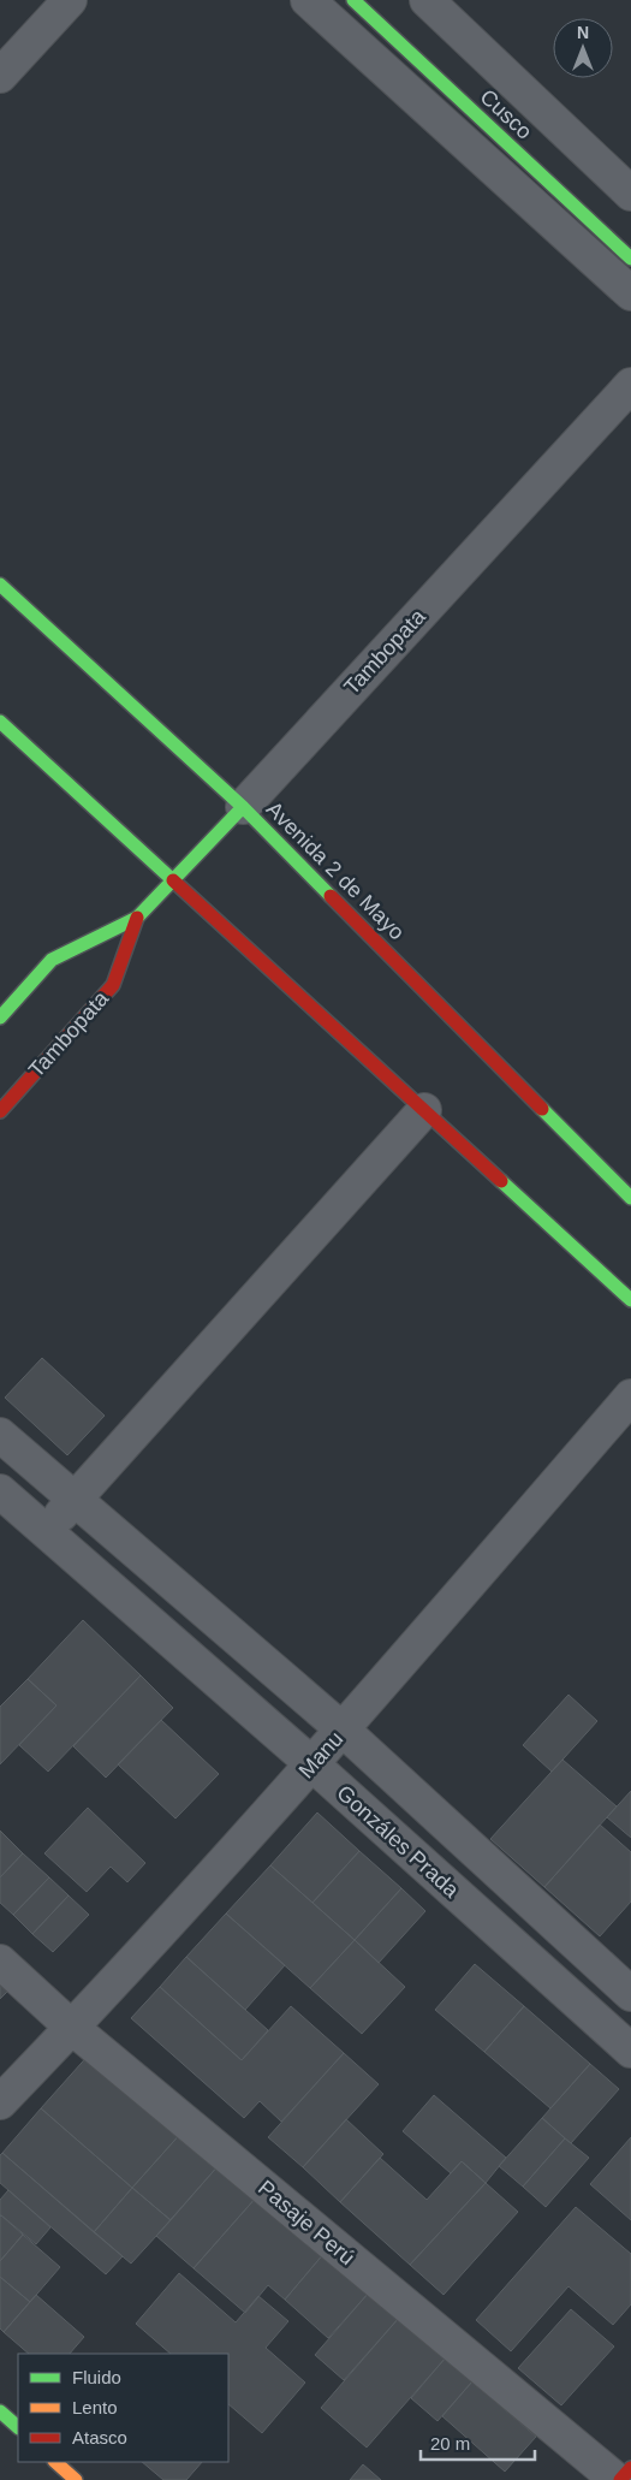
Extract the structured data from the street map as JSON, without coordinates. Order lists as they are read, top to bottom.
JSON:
{
  "streets": {
    "main road": ["Cusco", "Tambopata", "Avenida 2 de Mayo"],
    "street": ["Manu", "Gonzáles Prada", "Pasaje Perú"]
  },
  "crossings": [
    ["Tambopata", "Avenida 2 de Mayo"],
    ["Manu", "Gonzáles Prada"],
    ["Manu", "Pasaje Perú"]
  ],
  "legend": ["Fluido", "Lento", "Atasco"],
  "scale_bar": "20 m",
  "north": "top"
}
